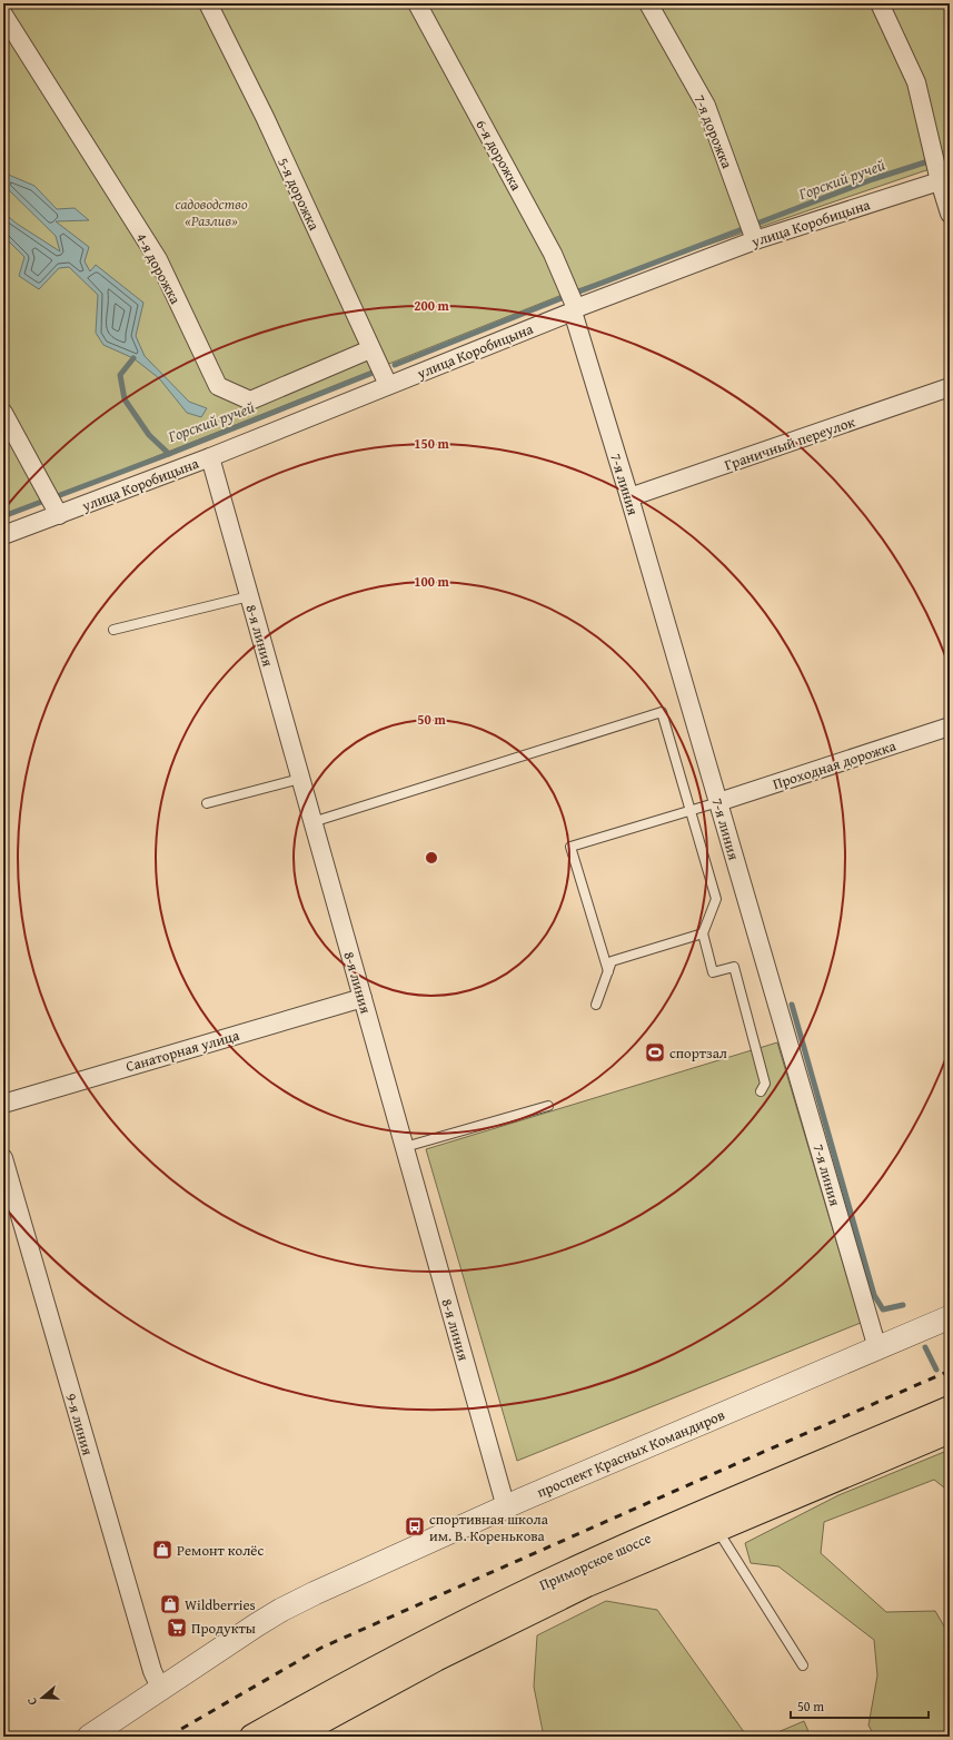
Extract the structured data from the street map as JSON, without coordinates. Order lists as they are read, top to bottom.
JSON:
{
  "streets": {
    "highway": ["Приморское шоссе"],
    "street": [
      "7-я дорожка",
      "6-я дорожка",
      "5-я дорожка",
      "улица Коробицына",
      "4-я дорожка",
      "Граничный переулок",
      "7-я линия",
      "8-я линия",
      "Проходная дорожка",
      "Санаторная улица",
      "9-я линия",
      "проспект Красных Командиров"
    ]
  },
  "crossings": [
    ["7-я дорожка", "улица Коробицына"],
    ["6-я дорожка", "улица Коробицына"],
    ["6-я дорожка", "7-я линия"],
    ["5-я дорожка", "улица Коробицына"],
    ["5-я дорожка", "4-я дорожка"],
    ["улица Коробицына", "7-я линия"],
    ["улица Коробицына", "8-я линия"],
    ["Граничный переулок", "7-я линия"],
    ["7-я линия", "Проходная дорожка"],
    ["7-я линия", "проспект Красных Командиров"],
    ["8-я линия", "Санаторная улица"],
    ["8-я линия", "проспект Красных Командиров"],
    ["9-я линия", "проспект Красных Командиров"]
  ],
  "water": ["Горский ручей"],
  "parks": ["садоводство «Разлив»"],
  "places": {
    "sports": ["спортзал"],
    "bus stop": ["спортивная школа им. В. Коренькова"],
    "shop": ["Ремонт колёс", "Wildberries"],
    "supermarket": ["Продукты"]
  },
  "scale_bar": "50 m",
  "north": "left",
  "rings": [
    "200 m",
    "150 m",
    "100 m",
    "50 m"
  ]
}
